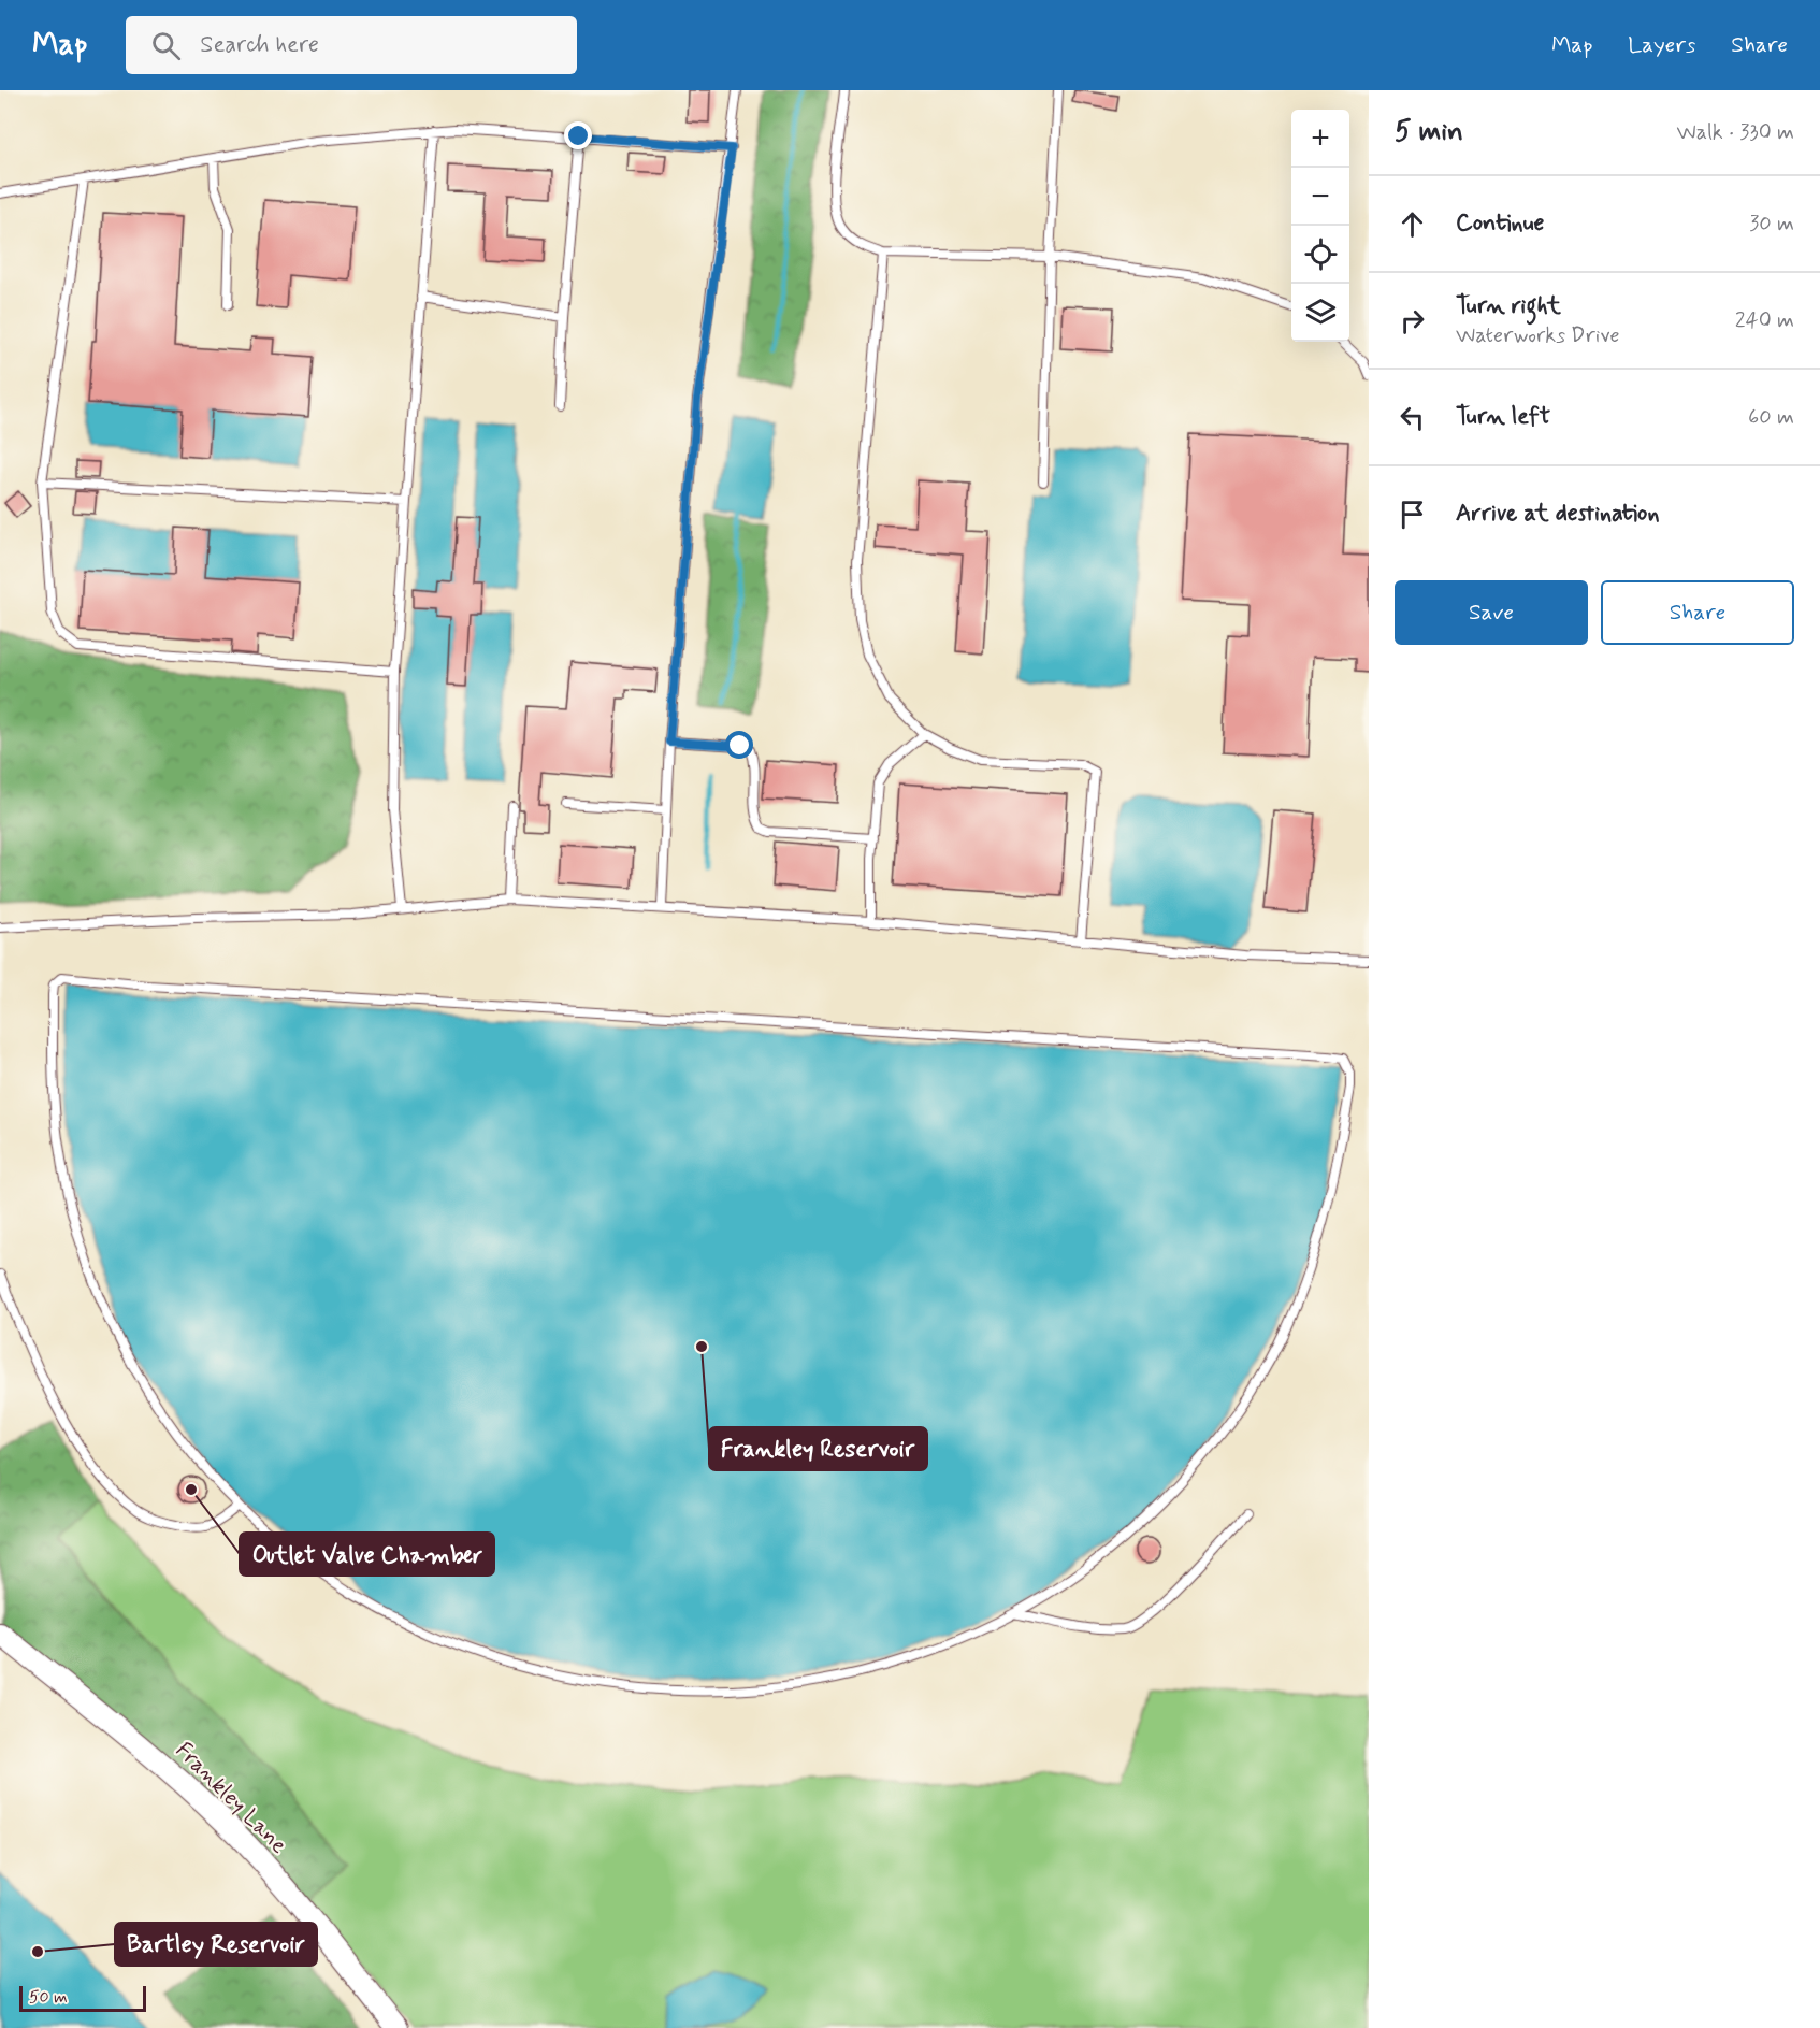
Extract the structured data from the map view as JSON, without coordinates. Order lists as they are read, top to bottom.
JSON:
{
  "streets": {
    "street": ["Frankley Lane"]
  },
  "places": ["Frankley Reservoir", "Outlet Valve Chamber", "Bartley Reservoir"],
  "scale_bar": "50 m",
  "page": {
    "header": "Map",
    "search": "Search here",
    "nav": ["Map", "Layers", "Share"],
    "heading": ["5 min", "Walk · 330 m"],
    "map_buttons": ["+", "−"],
    "list": [
      ["Continue", "30 m"],
      ["Turn right", "Waterworks Drive", "240 m"],
      ["Turn left", "60 m"],
      "Arrive at destination"
    ],
    "buttons": ["Save", "Share"],
    "scale": "50 m"
  }
}
